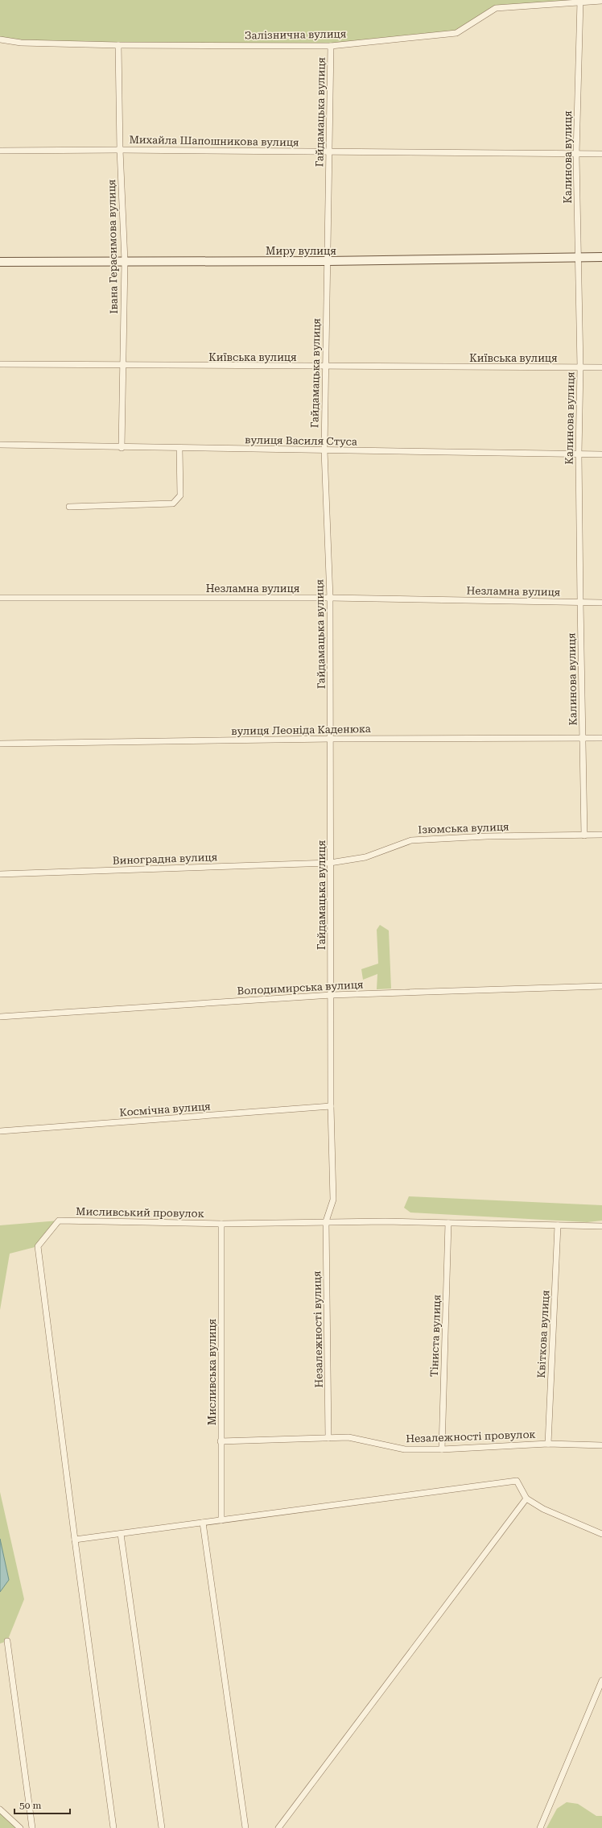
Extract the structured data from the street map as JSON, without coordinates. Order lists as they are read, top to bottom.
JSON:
{
  "streets": {
    "main road": ["Миру вулиця"],
    "street": [
      "Залізнична вулиця",
      "Гайдамацька вулиця",
      "Михайла Шапошникова вулиця",
      "Калинова вулиця",
      "Івана Герасимова вулиця",
      "Київська вулиця",
      "вулиця Василя Стуса",
      "Незламна вулиця",
      "вулиця Леоніда Каденюка",
      "Ізюмська вулиця",
      "Виноградна вулиця",
      "Володимирська вулиця",
      "Космічна вулиця",
      "Мисливський провулок",
      "Незалежності вулиця",
      "Квіткова вулиця",
      "Тіниста вулиця",
      "Мисливська вулиця",
      "Незалежності провулок"
    ]
  },
  "crossings": [
    ["Залізнична вулиця", "Гайдамацька вулиця"],
    ["Залізнична вулиця", "Калинова вулиця"],
    ["Залізнична вулиця", "Івана Герасимова вулиця"],
    ["Гайдамацька вулиця", "Михайла Шапошникова вулиця"],
    ["Гайдамацька вулиця", "Миру вулиця"],
    ["Гайдамацька вулиця", "Київська вулиця"],
    ["Гайдамацька вулиця", "вулиця Василя Стуса"],
    ["Гайдамацька вулиця", "Незламна вулиця"],
    ["Гайдамацька вулиця", "вулиця Леоніда Каденюка"],
    ["Гайдамацька вулиця", "Ізюмська вулиця"],
    ["Гайдамацька вулиця", "Виноградна вулиця"],
    ["Гайдамацька вулиця", "Володимирська вулиця"],
    ["Гайдамацька вулиця", "Космічна вулиця"],
    ["Гайдамацька вулиця", "Мисливський провулок"],
    ["Гайдамацька вулиця", "Незалежності вулиця"],
    ["Михайла Шапошникова вулиця", "Калинова вулиця"],
    ["Михайла Шапошникова вулиця", "Івана Герасимова вулиця"],
    ["Калинова вулиця", "Миру вулиця"],
    ["Калинова вулиця", "Київська вулиця"],
    ["Калинова вулиця", "вулиця Василя Стуса"],
    ["Калинова вулиця", "Незламна вулиця"],
    ["Калинова вулиця", "вулиця Леоніда Каденюка"],
    ["Калинова вулиця", "Ізюмська вулиця"],
    ["Івана Герасимова вулиця", "Миру вулиця"],
    ["Івана Герасимова вулиця", "Київська вулиця"],
    ["Івана Герасимова вулиця", "вулиця Василя Стуса"],
    ["Ізюмська вулиця", "Виноградна вулиця"],
    ["Мисливський провулок", "Незалежності вулиця"],
    ["Мисливський провулок", "Квіткова вулиця"],
    ["Мисливський провулок", "Тіниста вулиця"],
    ["Мисливський провулок", "Мисливська вулиця"],
    ["Незалежності вулиця", "Незалежності провулок"],
    ["Квіткова вулиця", "Незалежності провулок"],
    ["Тіниста вулиця", "Незалежності провулок"],
    ["Мисливська вулиця", "Незалежності провулок"]
  ],
  "scale_bar": "50 m"
}
